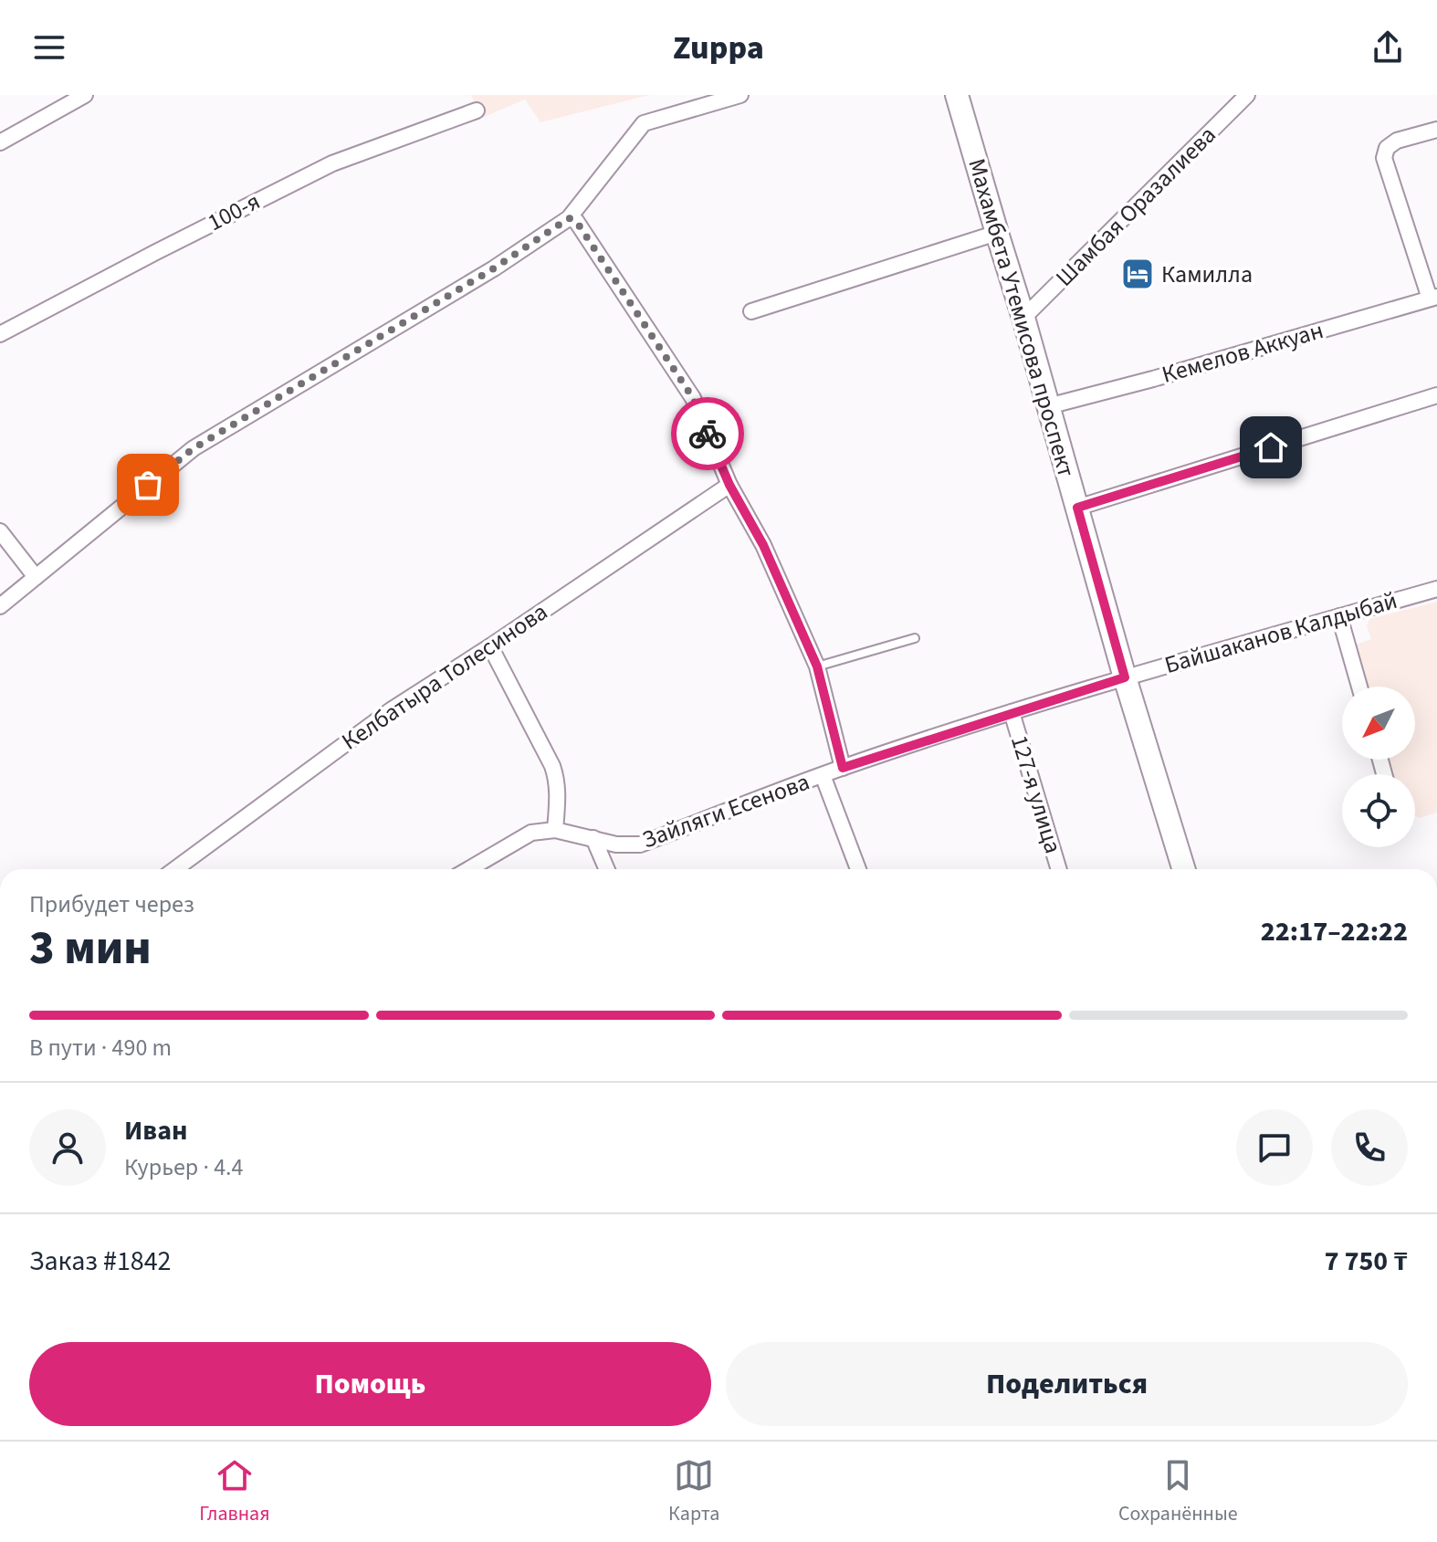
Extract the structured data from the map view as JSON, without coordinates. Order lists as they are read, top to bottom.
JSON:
{
  "streets": {
    "street": [
      "Шамбая Оразалиева",
      "100-я",
      "Махамбета Утемисова проспект",
      "Кемелов Аккуан",
      "Байшаканов Калдыбай",
      "Келбатыра Толесинова",
      "127-я улица",
      "Зайляги Есенова"
    ]
  },
  "crossings": [
    ["Шамбая Оразалиева", "Махамбета Утемисова проспект"],
    ["Махамбета Утемисова проспект", "Кемелов Аккуан"],
    ["Махамбета Утемисова проспект", "Байшаканов Калдыбай"],
    ["Махамбета Утемисова проспект", "Зайляги Есенова"],
    ["Байшаканов Калдыбай", "Зайляги Есенова"],
    ["127-я улица", "Зайляги Есенова"]
  ],
  "places": {
    "hotel": ["Камилла"]
  },
  "north": "bottom left",
  "page": {
    "header": "Zuppa",
    "heading": ["3 мин", "Прибудет через", "22:17–22:22"],
    "panel": [
      "Иван",
      "Курьер · 4.4",
      "Заказ #1842",
      "7 750 ₸"
    ],
    "bar": "В пути · 490 m",
    "buttons": ["Помощь", "Поделиться"],
    "tabs": ["Главная", "Карта", "Сохранённые"]
  }
}
